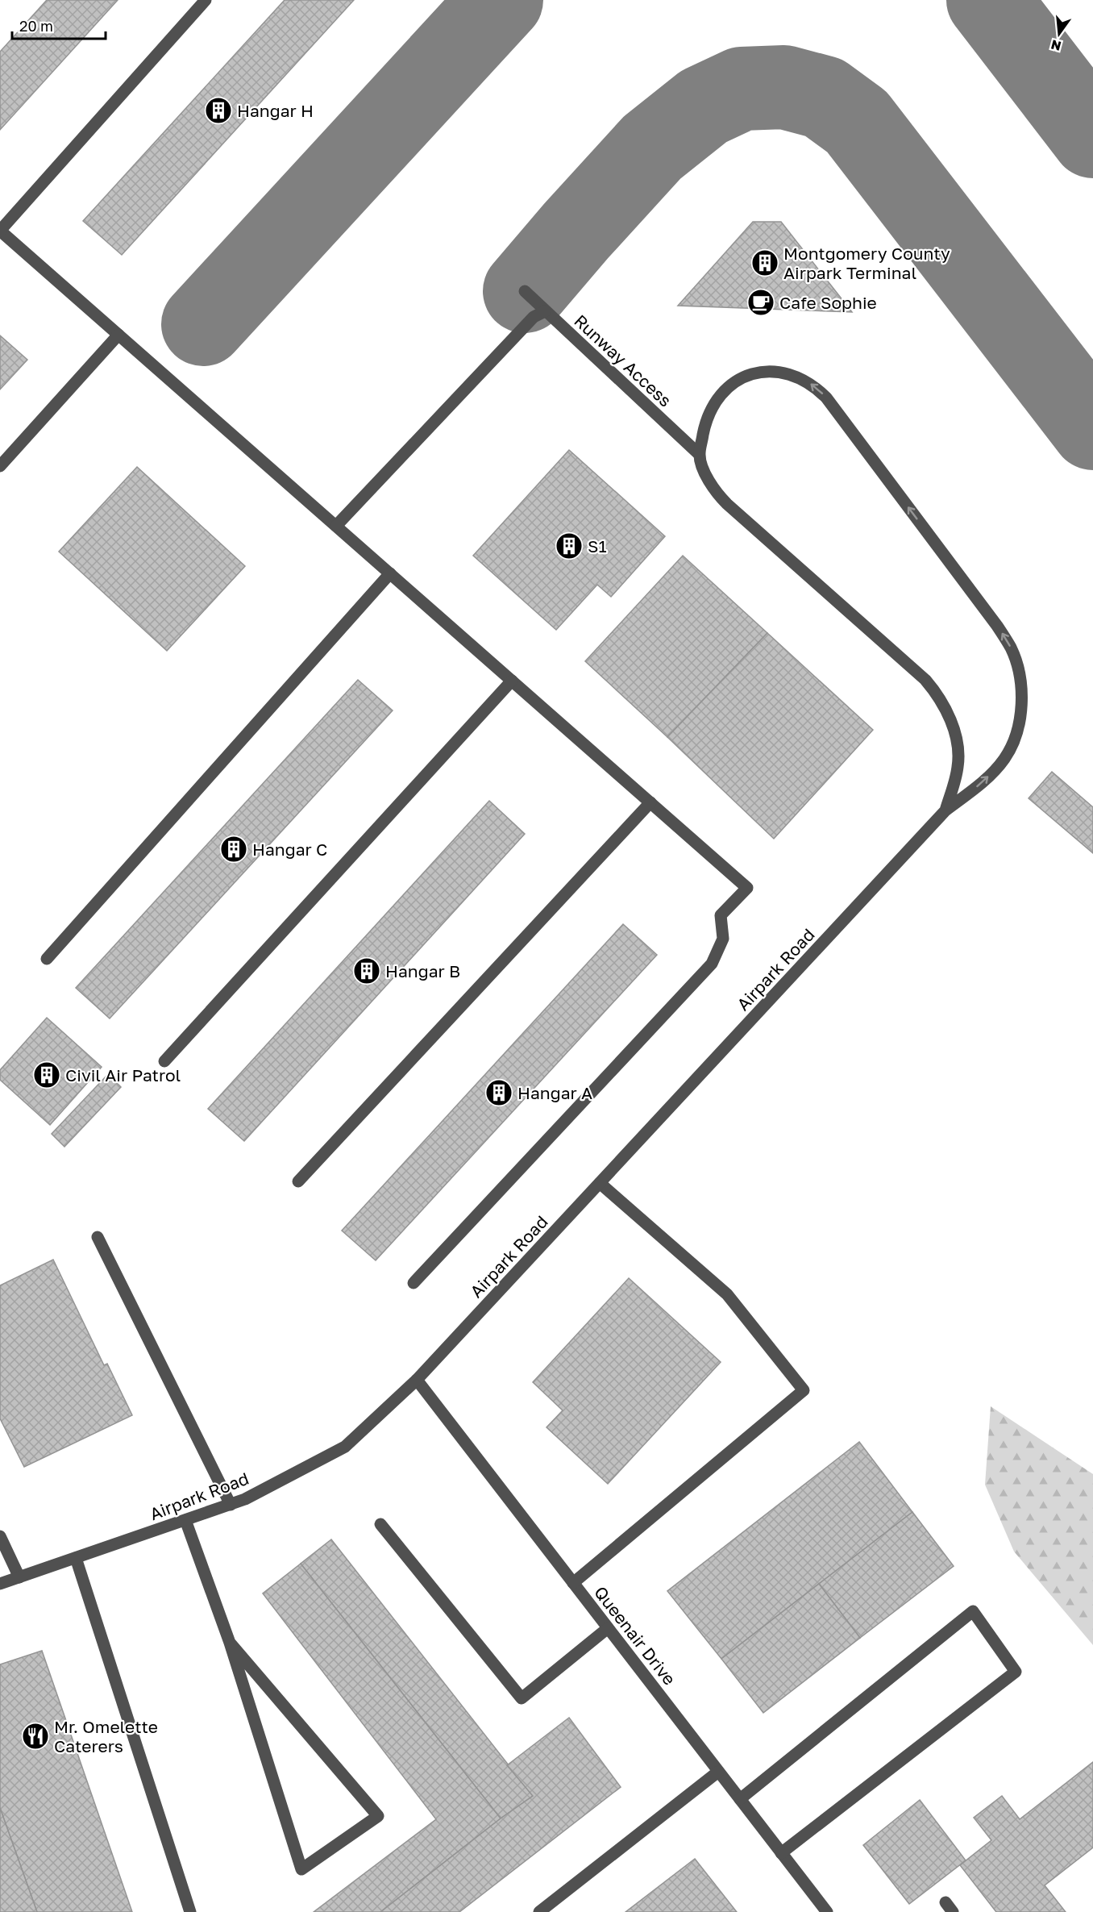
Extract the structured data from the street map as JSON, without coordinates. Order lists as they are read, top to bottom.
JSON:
{
  "streets": {
    "street": ["Runway Access", "Airpark Road", "Queenair Drive"]
  },
  "crossings": [
    ["Runway Access", "Airpark Road"],
    ["Airpark Road", "Queenair Drive"]
  ],
  "places": {
    "building": [
      "Hangar H",
      "Montgomery County Airpark Terminal",
      "S1",
      "Hangar C",
      "Hangar B",
      "Civil Air Patrol",
      "Hangar A"
    ],
    "cafe": ["Cafe Sophie"],
    "restaurant": ["Mr. Omelette Caterers"]
  },
  "scale_bar": "20 m",
  "north": "bottom"
}
